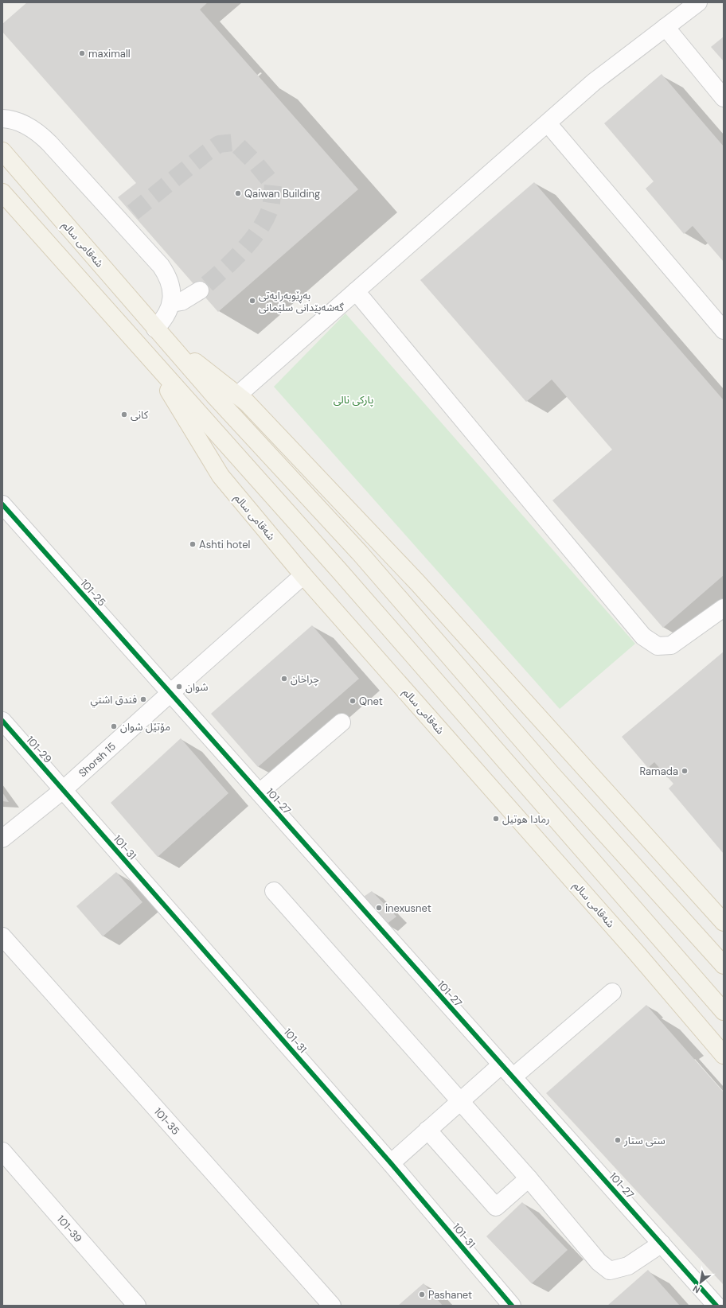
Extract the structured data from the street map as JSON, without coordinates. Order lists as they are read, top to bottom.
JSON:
{
  "streets": {
    "main road": ["شەقامی سالم"],
    "street": [
      "101-25",
      "101-29",
      "Shorsh 15",
      "101-27",
      "101-31",
      "101-35",
      "101-39"
    ]
  },
  "crossings": [
    ["شەقامی سالم", "Shorsh 15"],
    ["101-25", "Shorsh 15"],
    ["101-25", "101-27"],
    ["101-29", "Shorsh 15"],
    ["101-29", "101-31"],
    ["Shorsh 15", "101-27"],
    ["Shorsh 15", "101-31"]
  ],
  "parks": ["پارکی نالی"],
  "places": [
    "maximall",
    "Qaiwan Building",
    "بەڕێوبەرایەتی گەشەپێدانی سلێمانی",
    "کانی",
    "Ashti hotel",
    "چراخان",
    "شوان",
    "فندق اشتي",
    "Qnet",
    "مۆتێل شوان",
    "Ramada",
    "رمادا هوتيل",
    "inexusnet",
    "ستی ستار",
    "Pashanet"
  ],
  "north": "bottom left"
}
